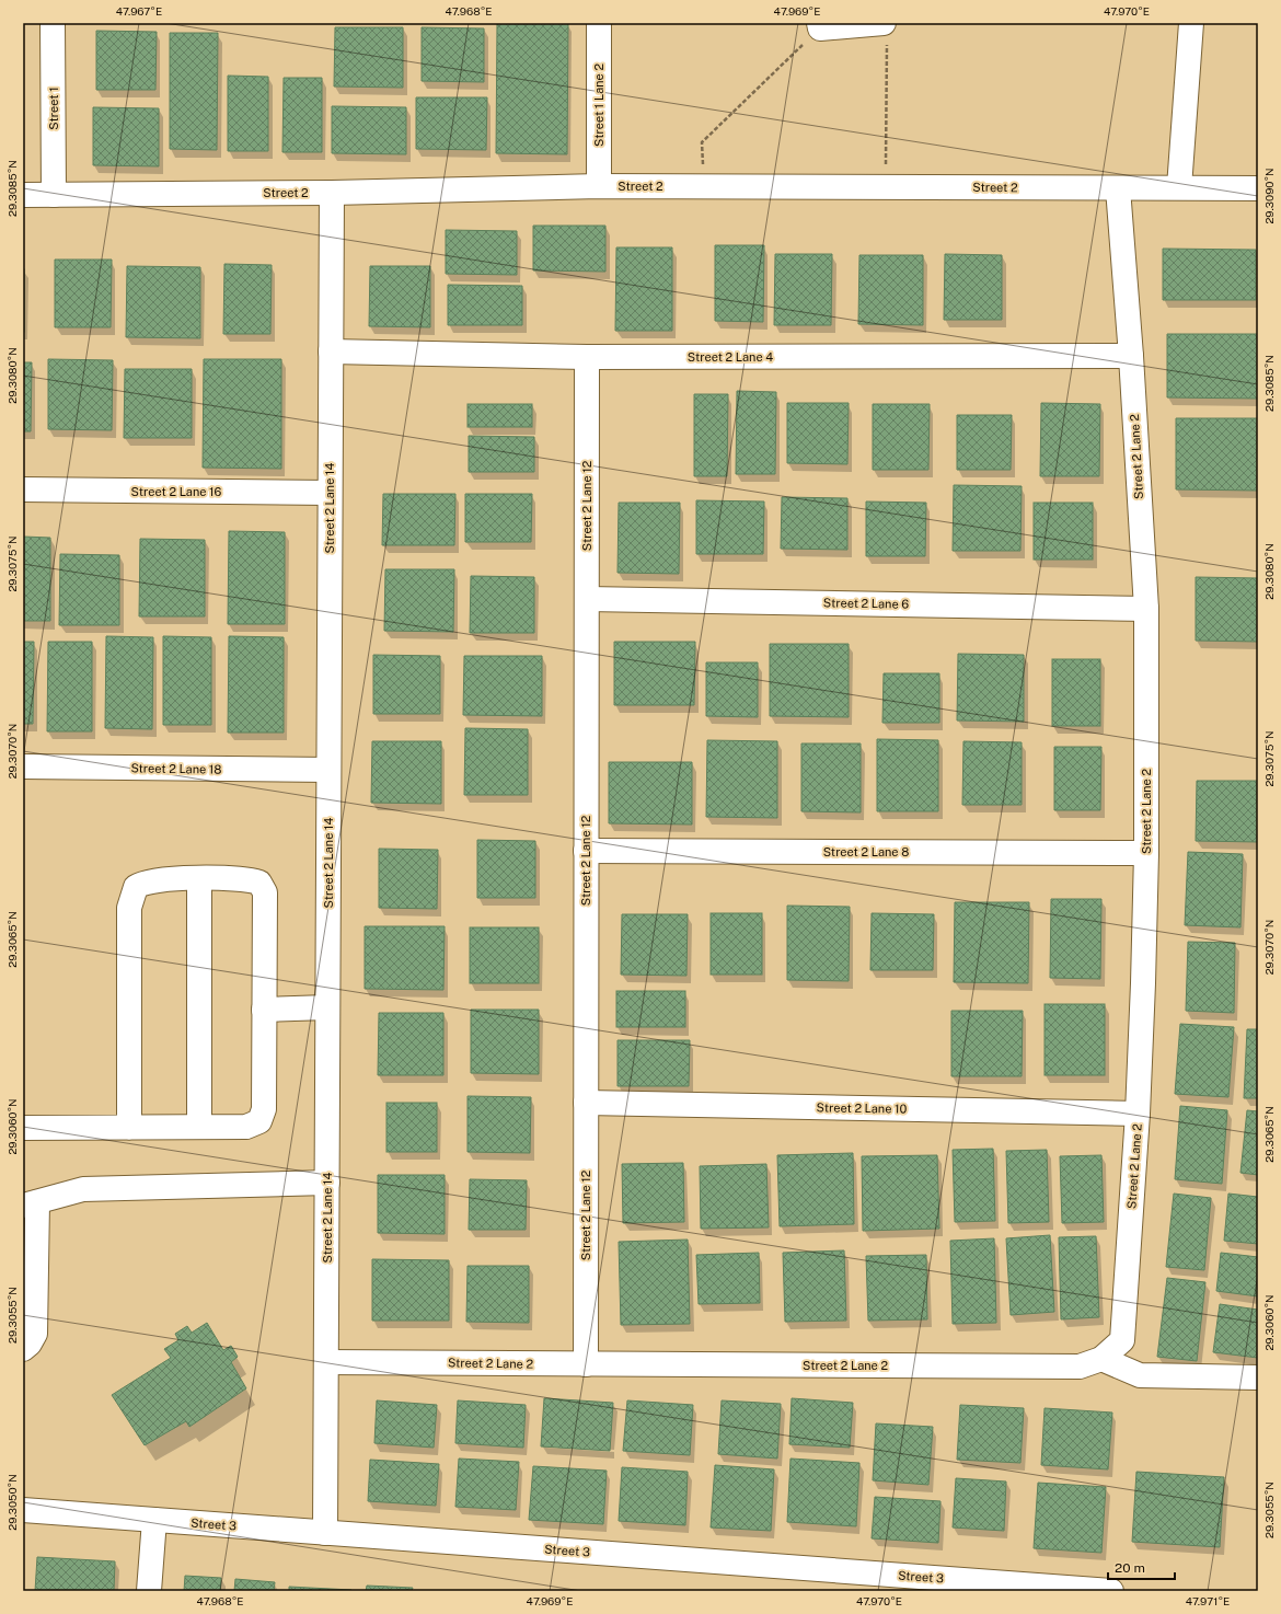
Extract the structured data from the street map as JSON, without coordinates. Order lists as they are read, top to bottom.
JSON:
{
  "streets": {
    "street": [
      "Street 1 Lane 2",
      "Street 1",
      "Street 2",
      "Street 2 Lane 4",
      "Street 2 Lane 2",
      "Street 2 Lane 16",
      "Street 2 Lane 12",
      "Street 2 Lane 14",
      "Street 2 Lane 6",
      "Street 2 Lane 18",
      "Street 2 Lane 8",
      "Street 2 Lane 10",
      "Street 3"
    ]
  },
  "crossings": [
    ["Street 1 Lane 2", "Street 2"],
    ["Street 1", "Street 2"],
    ["Street 2", "Street 2 Lane 2"],
    ["Street 2", "Street 2 Lane 14"],
    ["Street 2 Lane 4", "Street 2 Lane 2"],
    ["Street 2 Lane 4", "Street 2 Lane 12"],
    ["Street 2 Lane 4", "Street 2 Lane 14"],
    ["Street 2 Lane 2", "Street 2 Lane 12"],
    ["Street 2 Lane 2", "Street 2 Lane 14"],
    ["Street 2 Lane 2", "Street 2 Lane 6"],
    ["Street 2 Lane 2", "Street 2 Lane 8"],
    ["Street 2 Lane 2", "Street 2 Lane 10"],
    ["Street 2 Lane 16", "Street 2 Lane 14"],
    ["Street 2 Lane 12", "Street 2 Lane 6"],
    ["Street 2 Lane 12", "Street 2 Lane 8"],
    ["Street 2 Lane 12", "Street 2 Lane 10"],
    ["Street 2 Lane 14", "Street 2 Lane 18"],
    ["Street 2 Lane 14", "Street 3"]
  ],
  "scale_bar": "20 m",
  "coordinates": [
    "47.967°E",
    "47.968°E",
    "47.969°E",
    "47.970°E",
    "29.3085°N",
    "29.3090°N",
    "29.3080°N",
    "29.3075°N",
    "29.3070°N",
    "29.3065°N",
    "29.3060°N",
    "29.3055°N",
    "29.3050°N",
    "47.971°E"
  ]
}
